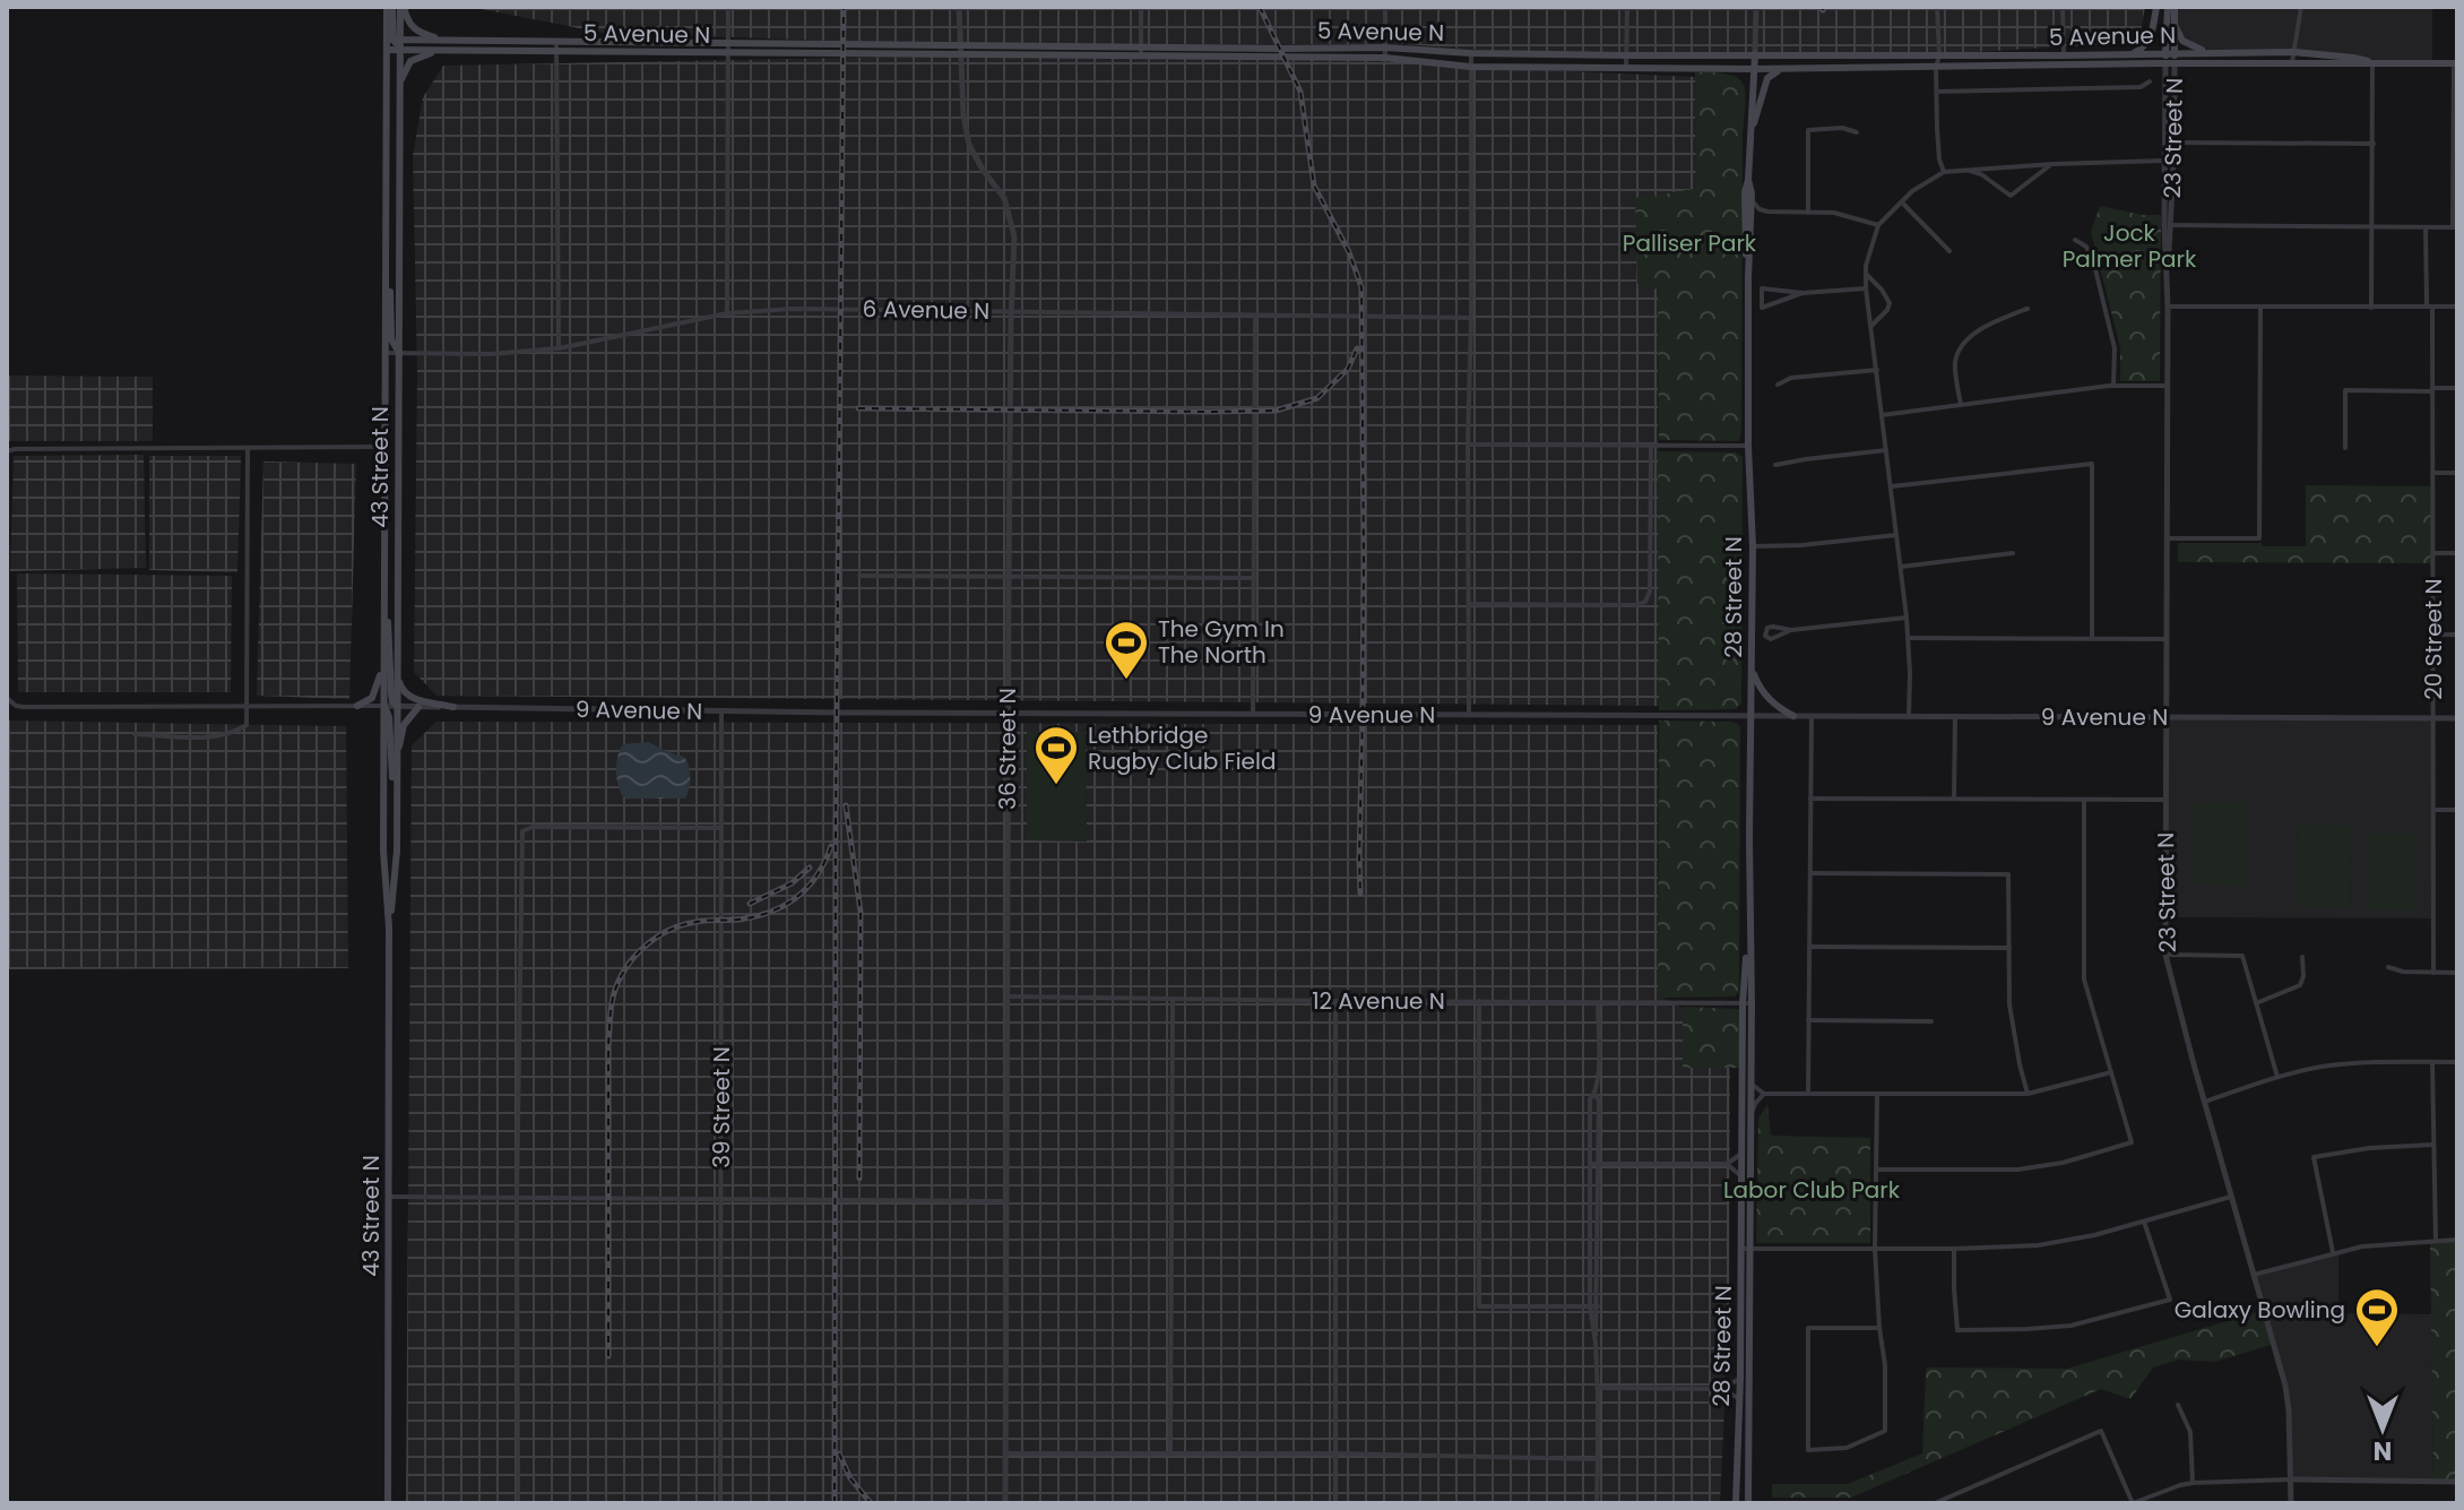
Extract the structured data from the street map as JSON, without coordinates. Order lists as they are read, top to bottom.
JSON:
{
  "streets": {
    "main road": ["5 Avenue N", "43 Street N", "28 Street N"],
    "street": [
      "23 Street N",
      "6 Avenue N",
      "20 Street N",
      "9 Avenue N",
      "36 Street N",
      "12 Avenue N",
      "39 Street N"
    ]
  },
  "crossings": [
    ["5 Avenue N", "23 Street N"],
    ["5 Avenue N", "43 Street N"],
    ["5 Avenue N", "28 Street N"],
    ["5 Avenue N", "36 Street N"],
    ["23 Street N", "9 Avenue N"],
    ["6 Avenue N", "43 Street N"],
    ["6 Avenue N", "36 Street N"],
    ["43 Street N", "9 Avenue N"],
    ["28 Street N", "9 Avenue N"],
    ["28 Street N", "12 Avenue N"],
    ["20 Street N", "9 Avenue N"],
    ["9 Avenue N", "36 Street N"],
    ["9 Avenue N", "39 Street N"],
    ["36 Street N", "12 Avenue N"]
  ],
  "parks": ["Jock Palmer Park", "Palliser Park", "Labor Club Park"],
  "places": {
    "sports": ["The Gym In The North", "Lethbridge Rugby Club Field", "Galaxy Bowling"]
  },
  "north": "bottom"
}
